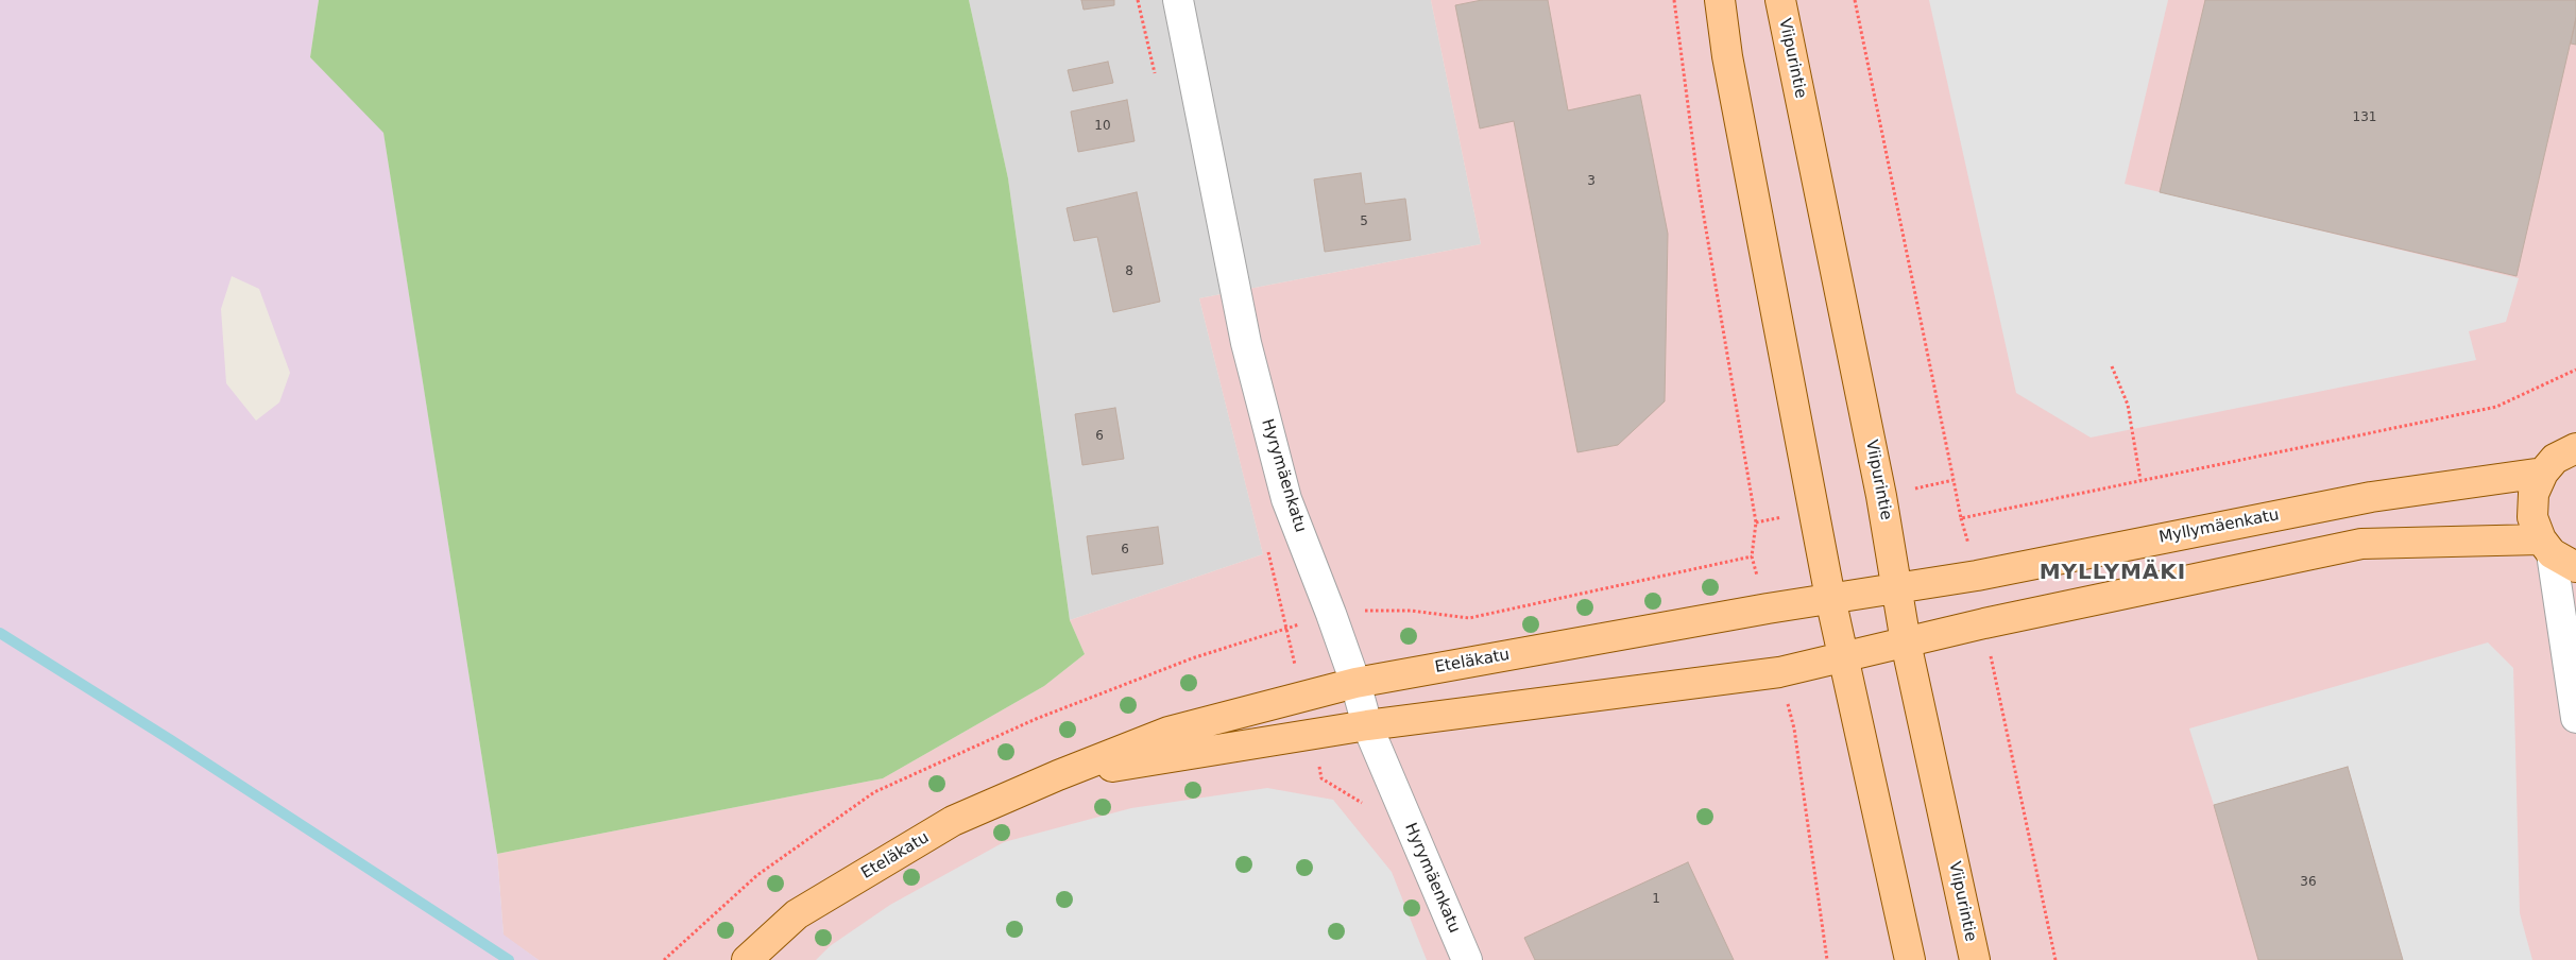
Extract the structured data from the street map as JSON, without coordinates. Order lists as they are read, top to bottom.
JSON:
{
  "streets": {
    "main road": ["Viipurintie", "Myllymäenkatu", "Eteläkatu"],
    "street": ["Hyrymäenkatu"]
  },
  "crossings": [
    ["Viipurintie", "Myllymäenkatu"],
    ["Viipurintie", "Eteläkatu"],
    ["Hyrymäenkatu", "Eteläkatu"],
    ["Myllymäenkatu", "Eteläkatu"]
  ],
  "districts": ["MYLLYMÄKI"],
  "house_numbers": [
    "131",
    "10",
    "3",
    "5",
    "8",
    "6",
    "6",
    "36",
    "1"
  ]
}
